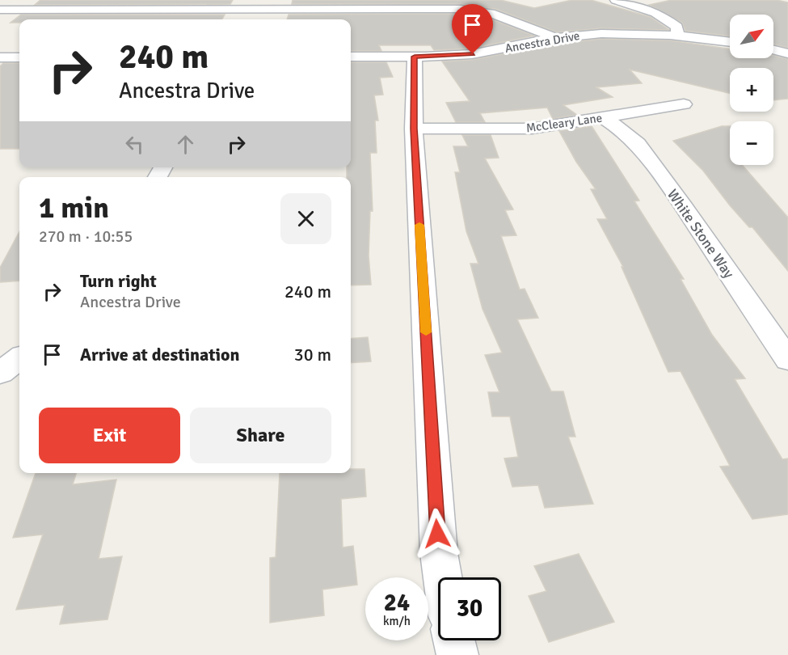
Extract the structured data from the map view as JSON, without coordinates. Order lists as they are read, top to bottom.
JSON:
{
  "streets": {
    "street": ["Ancestra Drive", "McCleary Lane", "White Stone Way"]
  },
  "crossings": [
    ["McCleary Lane", "White Stone Way"]
  ],
  "north": "top right",
  "page": {
    "map_buttons": ["+", "−"],
    "turn": ["240 m", "Ancestra Drive"],
    "heading": ["1 min", "270 m · 10:55"],
    "list": [
      {
        "name": "Turn right",
        "note": "Ancestra Drive",
        "value": "240 m"
      },
      {
        "name": "Arrive at destination",
        "value": "30 m"
      }
    ],
    "buttons": ["Exit", "Share"],
    "speed": "24 km/h",
    "limit": "30"
  }
}
